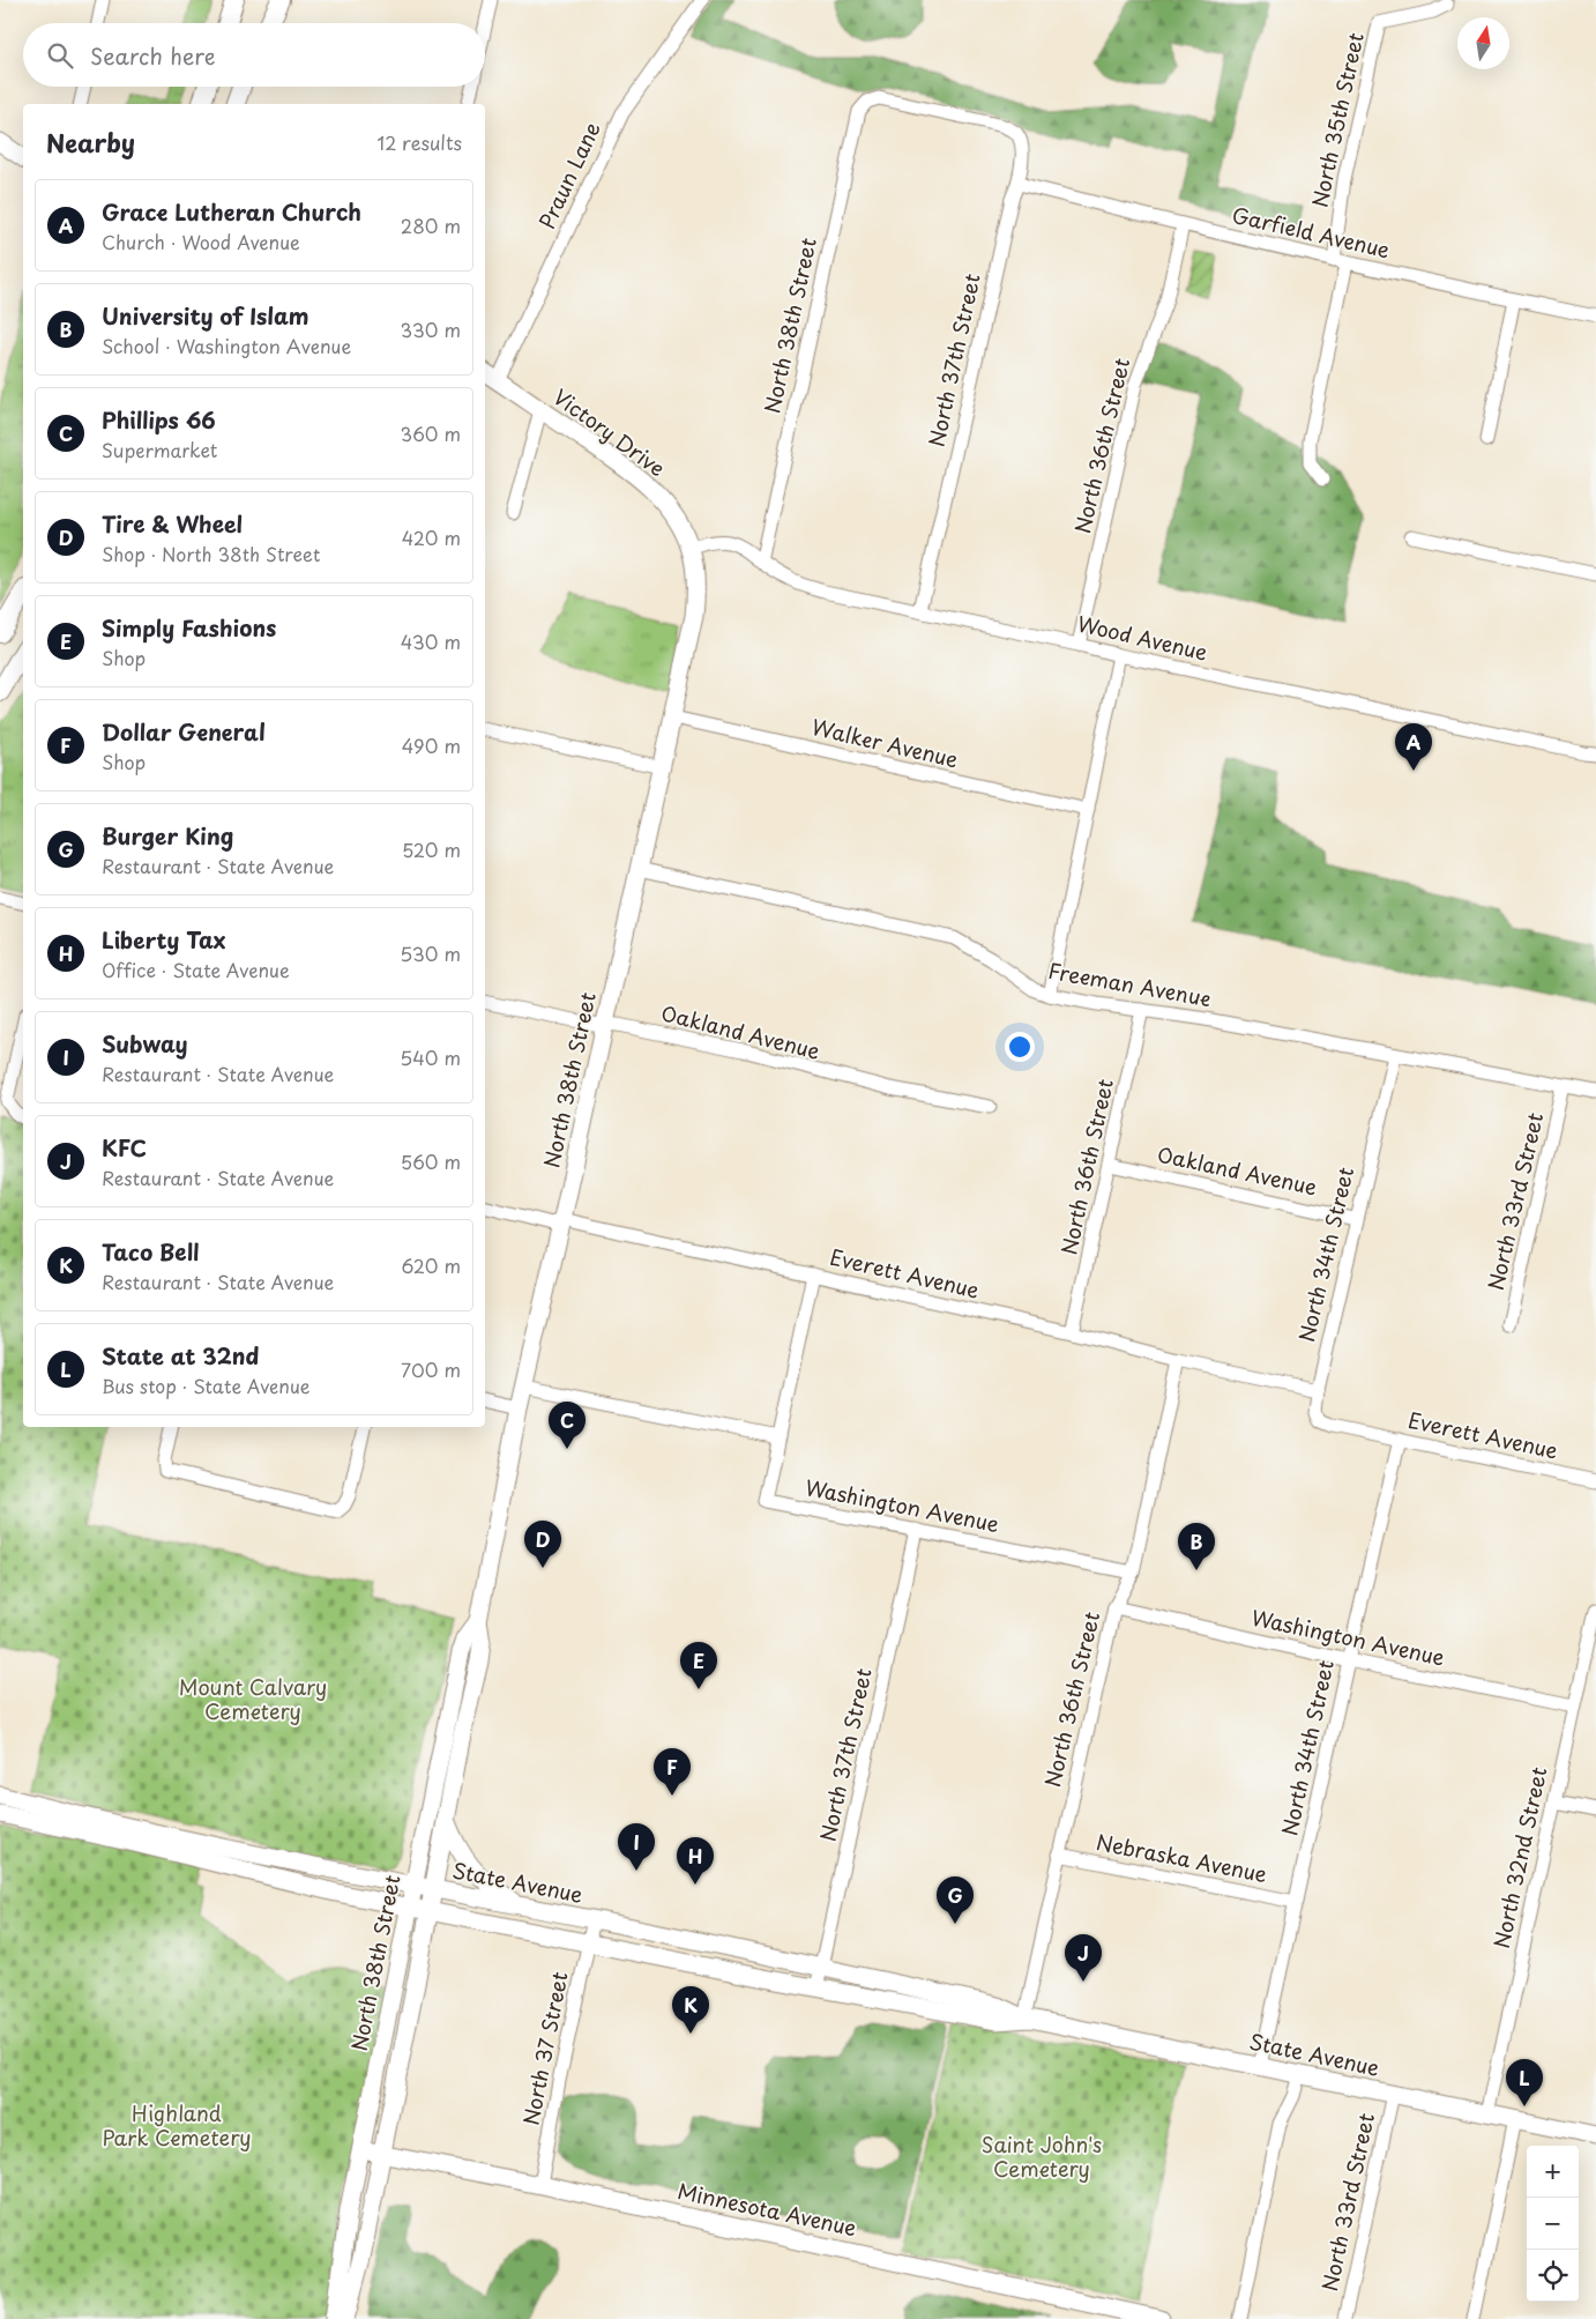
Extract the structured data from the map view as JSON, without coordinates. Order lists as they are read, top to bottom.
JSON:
{
  "streets": {
    "main road": [
      "North 38th Street",
      "Victory Drive",
      "State Avenue",
      "Minnesota Avenue"
    ],
    "street": [
      "North 35th Street",
      "Praun Lane",
      "Garfield Avenue",
      "North 37th Street",
      "North 36th Street",
      "Wood Avenue",
      "Walker Avenue",
      "Freeman Avenue",
      "Oakland Avenue",
      "North 33rd Street",
      "North 34th Street",
      "Everett Avenue",
      "Washington Avenue",
      "North 32nd Street",
      "Nebraska Avenue",
      "North 37 Street"
    ]
  },
  "crossings": [
    ["North 35th Street", "Garfield Avenue"],
    ["Praun Lane", "Victory Drive"],
    ["Garfield Avenue", "North 37th Street"],
    ["Garfield Avenue", "North 36th Street"],
    ["North 38th Street", "North 37th Street"],
    ["North 38th Street", "Victory Drive"],
    ["North 38th Street", "Wood Avenue"],
    ["North 38th Street", "Walker Avenue"],
    ["North 38th Street", "Freeman Avenue"],
    ["North 38th Street", "Oakland Avenue"],
    ["North 38th Street", "Everett Avenue"],
    ["North 38th Street", "State Avenue"],
    ["North 38th Street", "Minnesota Avenue"],
    ["North 37th Street", "Wood Avenue"],
    ["North 37th Street", "Washington Avenue"],
    ["North 37th Street", "State Avenue"],
    ["Victory Drive", "Wood Avenue"],
    ["North 36th Street", "Wood Avenue"],
    ["North 36th Street", "Freeman Avenue"],
    ["North 36th Street", "Oakland Avenue"],
    ["North 36th Street", "Everett Avenue"],
    ["North 36th Street", "Washington Avenue"],
    ["North 36th Street", "Nebraska Avenue"],
    ["North 36th Street", "State Avenue"],
    ["Freeman Avenue", "North 33rd Street"],
    ["Freeman Avenue", "North 34th Street"],
    ["Oakland Avenue", "North 34th Street"],
    ["North 33rd Street", "State Avenue"],
    ["North 34th Street", "Everett Avenue"],
    ["North 34th Street", "Washington Avenue"],
    ["North 34th Street", "Nebraska Avenue"],
    ["North 34th Street", "State Avenue"],
    ["Washington Avenue", "North 32nd Street"],
    ["North 32nd Street", "State Avenue"],
    ["State Avenue", "North 37 Street"],
    ["North 37 Street", "Minnesota Avenue"]
  ],
  "parks": ["Mount Calvary Cemetery", "Highland Park Cemetery", "Saint John's Cemetery"],
  "north": "top",
  "page": {
    "search": "Search here",
    "heading": ["Nearby", "12 results"],
    "list": [
      {
        "mark": "A",
        "name": "Grace Lutheran Church",
        "note": "Church · Wood Avenue",
        "value": "280 m"
      },
      {
        "mark": "B",
        "name": "University of Islam",
        "note": "School · Washington Avenue",
        "value": "330 m"
      },
      {
        "mark": "C",
        "name": "Phillips 66",
        "note": "Supermarket",
        "value": "360 m"
      },
      {
        "mark": "D",
        "name": "Tire & Wheel",
        "note": "Shop · North 38th Street",
        "value": "420 m"
      },
      {
        "mark": "E",
        "name": "Simply Fashions",
        "note": "Shop",
        "value": "430 m"
      },
      {
        "mark": "F",
        "name": "Dollar General",
        "note": "Shop",
        "value": "490 m"
      },
      {
        "mark": "G",
        "name": "Burger King",
        "note": "Restaurant · State Avenue",
        "value": "520 m"
      },
      {
        "mark": "H",
        "name": "Liberty Tax",
        "note": "Office · State Avenue",
        "value": "530 m"
      },
      {
        "mark": "I",
        "name": "Subway",
        "note": "Restaurant · State Avenue",
        "value": "540 m"
      },
      {
        "mark": "J",
        "name": "KFC",
        "note": "Restaurant · State Avenue",
        "value": "560 m"
      },
      {
        "mark": "K",
        "name": "Taco Bell",
        "note": "Restaurant · State Avenue",
        "value": "620 m"
      },
      {
        "mark": "L",
        "name": "State at 32nd",
        "note": "Bus stop · State Avenue",
        "value": "700 m"
      }
    ],
    "pins": [
      "A",
      "C",
      "D",
      "B",
      "E",
      "F",
      "I",
      "H",
      "G",
      "J",
      "K",
      "L"
    ],
    "map_buttons": ["+", "−"]
  }
}
